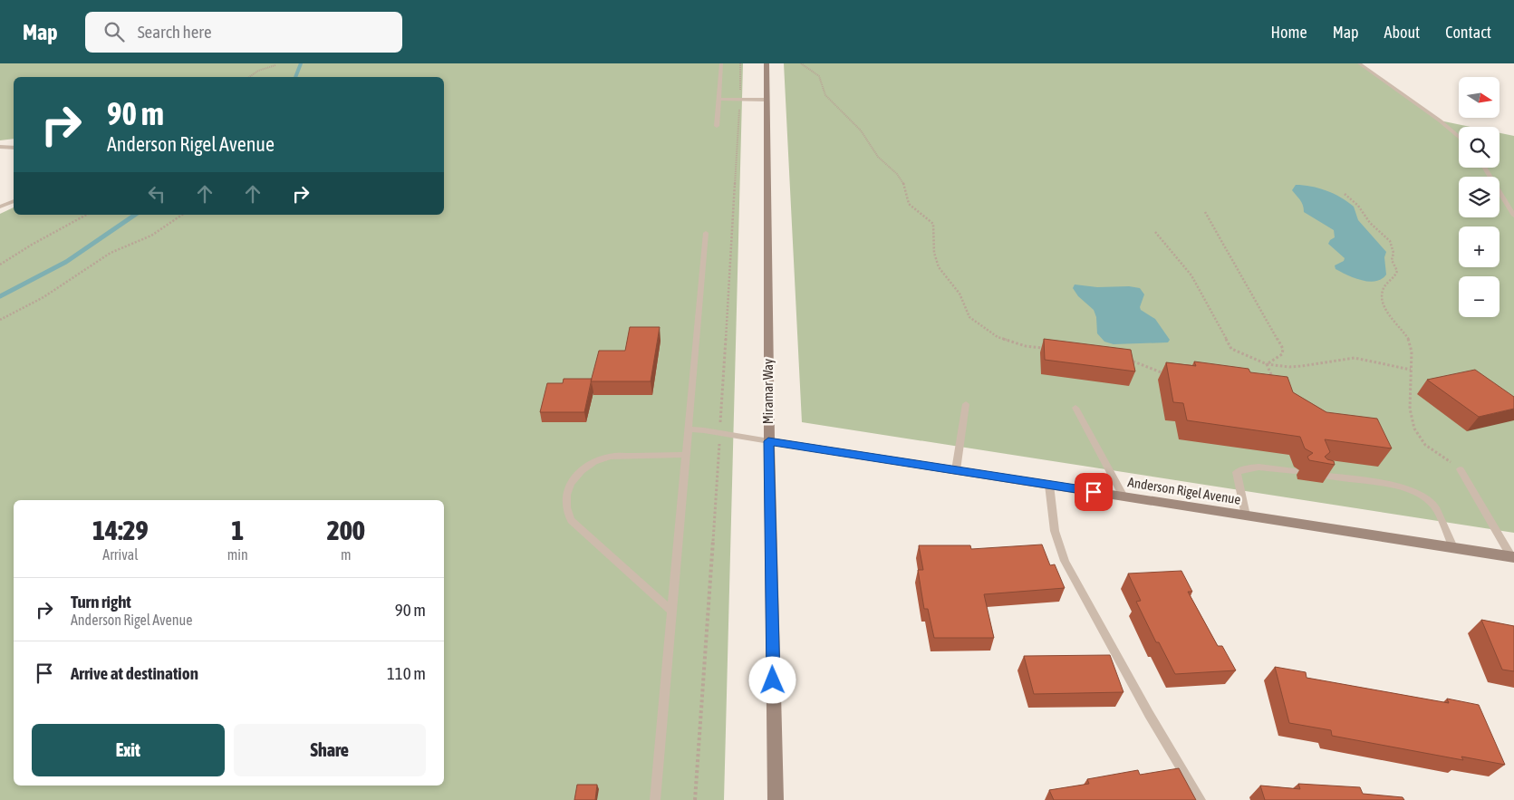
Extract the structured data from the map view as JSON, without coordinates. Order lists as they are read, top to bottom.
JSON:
{
  "streets": {
    "street": ["Miramar Way", "Anderson Rigel Avenue"]
  },
  "crossings": [
    ["Miramar Way", "Anderson Rigel Avenue"]
  ],
  "north": "right",
  "page": {
    "header": "Map",
    "search": "Search here",
    "nav": [
      "Home",
      "Map",
      "About",
      "Contact"
    ],
    "map_buttons": ["+", "−"],
    "turn": ["90 m", "Anderson Rigel Avenue"],
    "eta": [
      "14:29",
      "Arrival",
      "1",
      "min",
      "200",
      "m"
    ],
    "list": [
      {
        "name": "Turn right",
        "note": "Anderson Rigel Avenue",
        "value": "90 m"
      },
      {
        "name": "Arrive at destination",
        "value": "110 m"
      }
    ],
    "buttons": ["Exit", "Share"]
  }
}
